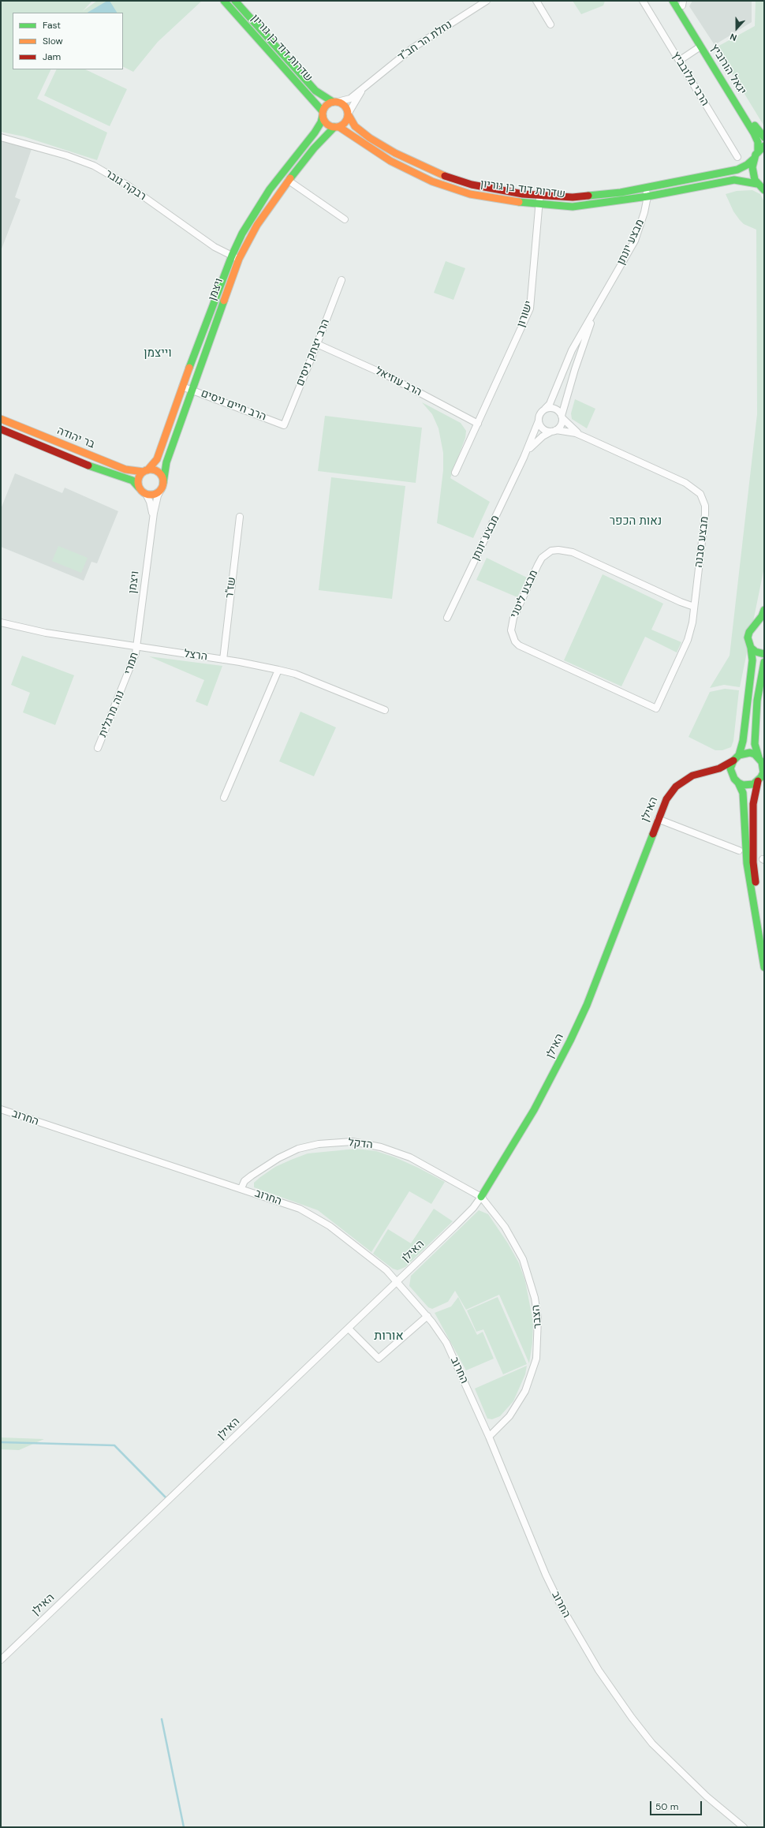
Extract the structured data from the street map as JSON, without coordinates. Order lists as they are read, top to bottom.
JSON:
{
  "streets": {
    "street": [
      "נחלת הר חב\"ד",
      "שדרות דוד בן גוריון",
      "יגאל הורוביץ",
      "הרבי מלובביץ",
      "רבקה גובר",
      "מבצע יונתן",
      "ויצמן",
      "ישורון",
      "הרב יצחק ניסים",
      "הרב עוזיאל",
      "הרב חיים ניסים",
      "בר יהודה",
      "מבצע סבנה",
      "שז\"ר",
      "מבצע ליטני",
      "הרצל",
      "תמרי",
      "נוה מרגלית",
      "האילן",
      "החרוב",
      "הדקל",
      "הצבר"
    ]
  },
  "crossings": [
    ["נחלת הר חב\"ד", "שדרות דוד בן גוריון"],
    ["נחלת הר חב\"ד", "ויצמן"],
    ["שדרות דוד בן גוריון", "מבצע יונתן"],
    ["שדרות דוד בן גוריון", "ויצמן"],
    ["שדרות דוד בן גוריון", "ישורון"],
    ["רבקה גובר", "ויצמן"],
    ["מבצע יונתן", "מבצע סבנה"],
    ["ויצמן", "הרב חיים ניסים"],
    ["ויצמן", "בר יהודה"],
    ["ויצמן", "הרצל"],
    ["ויצמן", "תמרי"],
    ["ישורון", "הרב עוזיאל"],
    ["הרב יצחק ניסים", "הרב עוזיאל"],
    ["הרב יצחק ניסים", "הרב חיים ניסים"],
    ["מבצע סבנה", "מבצע ליטני"],
    ["שז\"ר", "הרצל"],
    ["הרצל", "תמרי"],
    ["תמרי", "נוה מרגלית"],
    ["האילן", "החרוב"],
    ["האילן", "הדקל"],
    ["האילן", "הצבר"],
    ["החרוב", "הדקל"],
    ["החרוב", "הצבר"],
    ["הדקל", "הצבר"]
  ],
  "districts": ["וייצמן", "נאות הכפר", "אורות"],
  "legend": ["Fast", "Slow", "Jam"],
  "scale_bar": "50 m",
  "north": "bottom"
}
